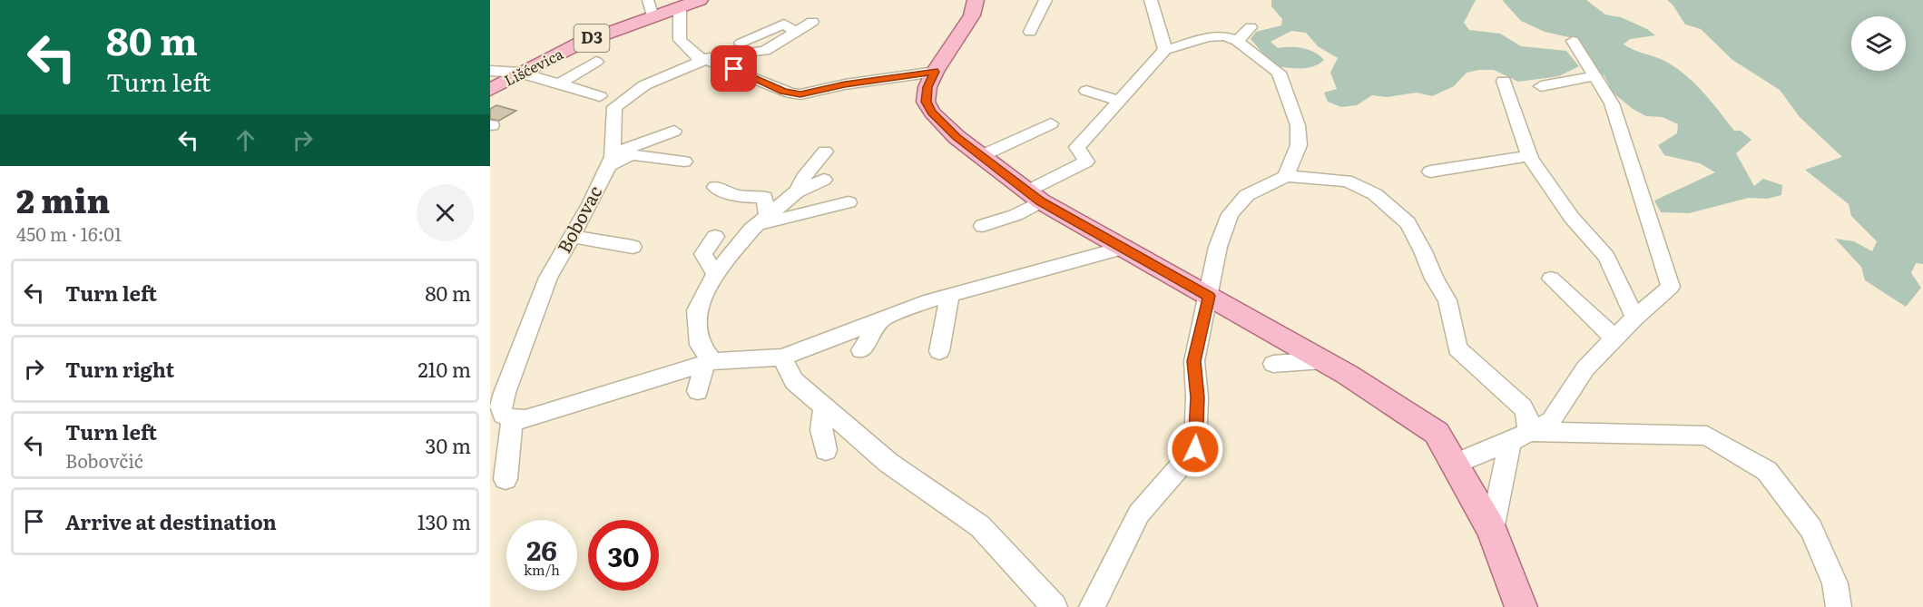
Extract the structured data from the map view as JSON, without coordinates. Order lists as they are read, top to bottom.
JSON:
{
  "streets": {
    "main road": ["D3", "Lišćevica"],
    "street": ["Bobovac"]
  },
  "page": {
    "turn": ["80 m", "Turn left"],
    "heading": ["2 min", "450 m · 16:01"],
    "list": [
      {
        "name": "Turn left",
        "value": "80 m"
      },
      {
        "name": "Turn right",
        "value": "210 m"
      },
      {
        "name": "Turn left",
        "note": "Bobovčić",
        "value": "30 m"
      },
      {
        "name": "Arrive at destination",
        "value": "130 m"
      }
    ],
    "speed": "26 km/h",
    "limit": "30"
  }
}
